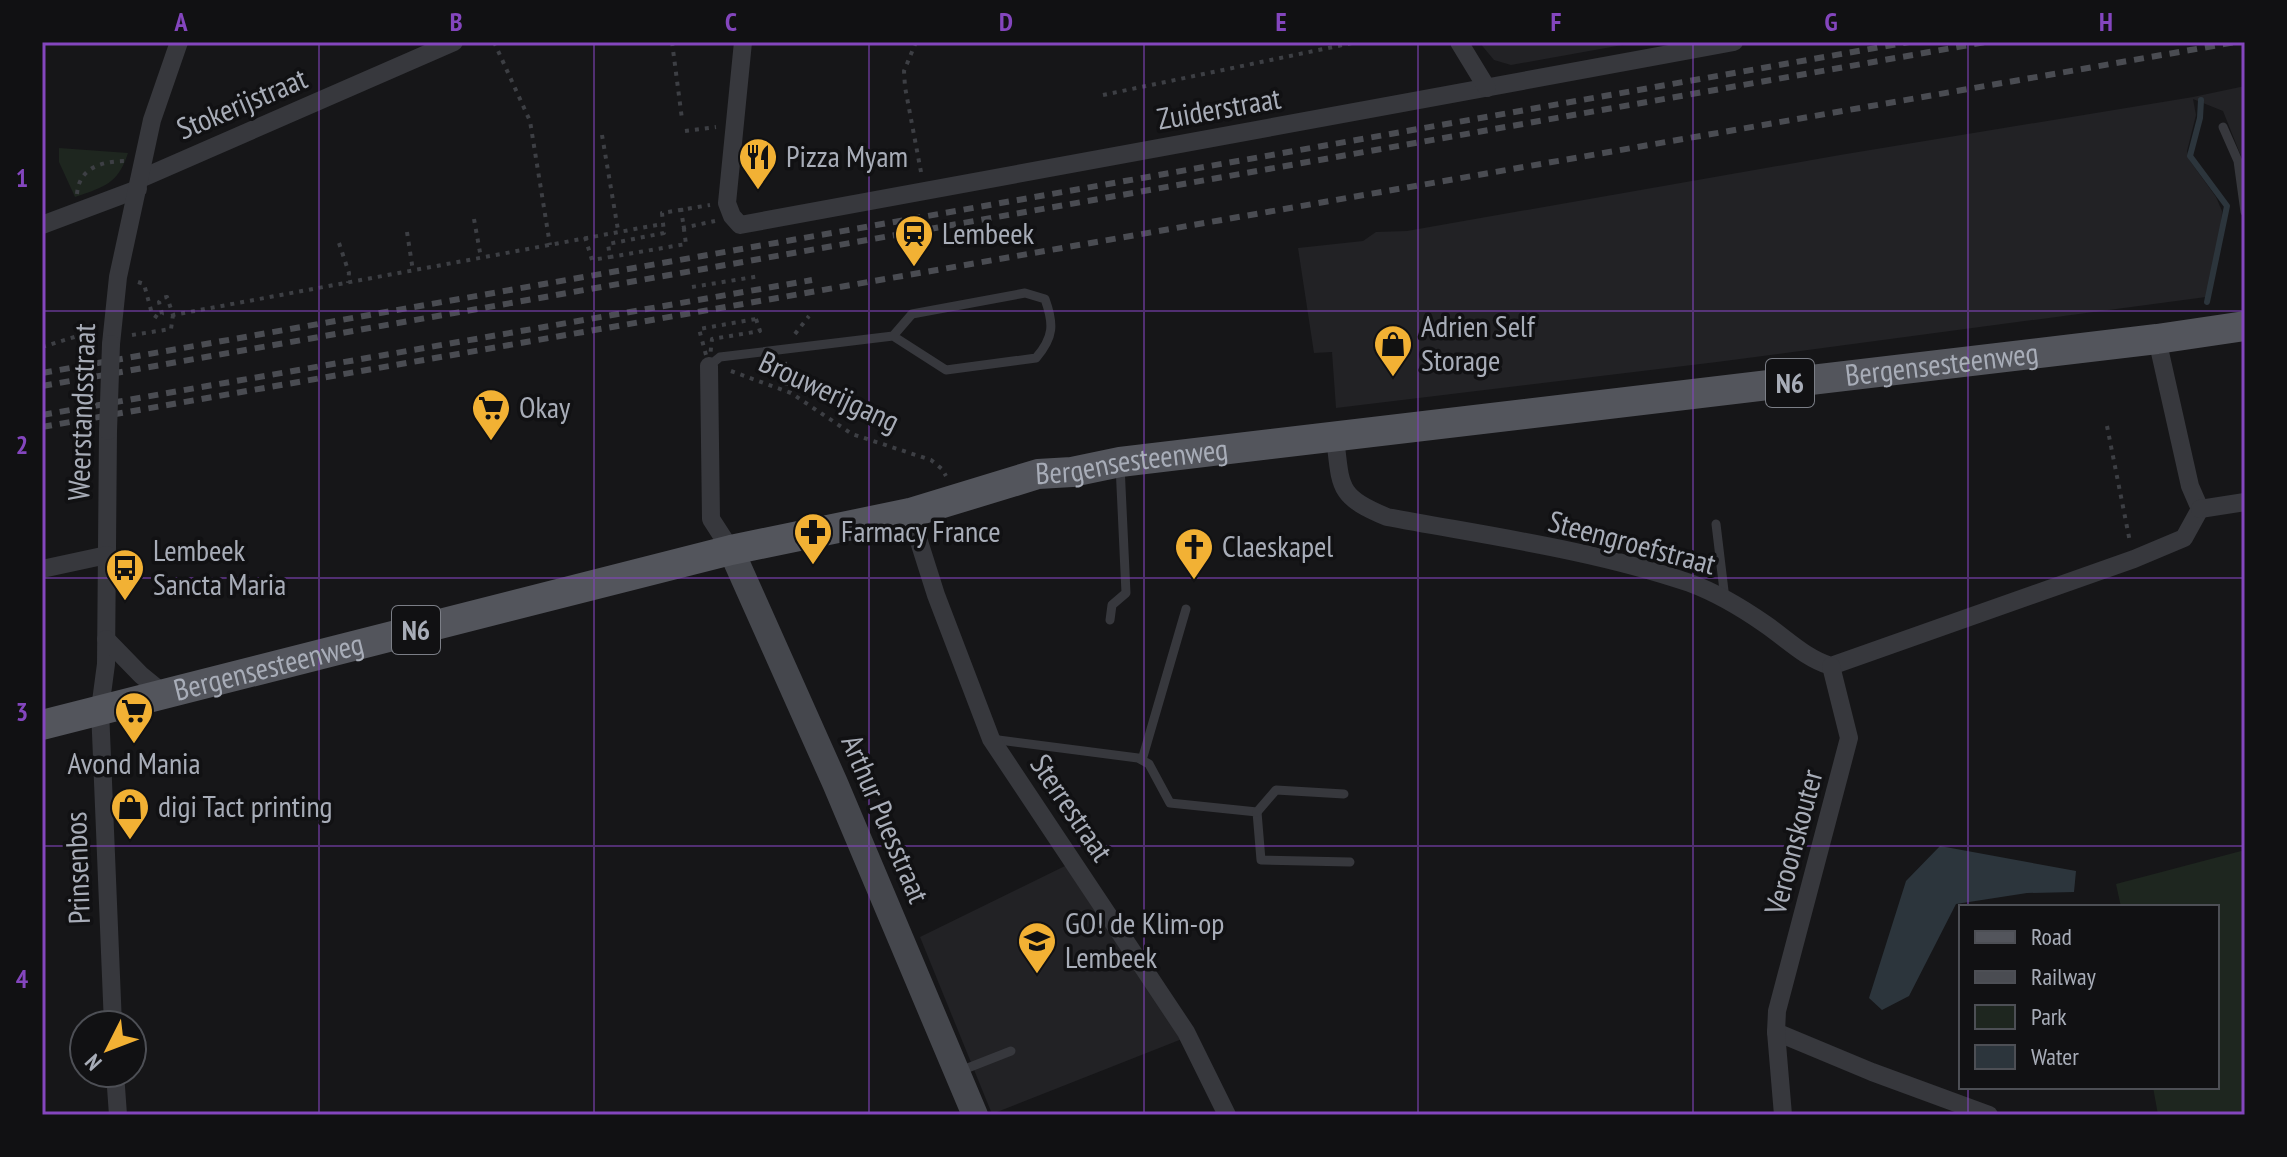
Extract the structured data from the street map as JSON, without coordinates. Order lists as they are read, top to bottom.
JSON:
{
  "streets": {
    "main road": ["Bergensesteenweg", "N6"],
    "street": [
      "Stokerijstraat",
      "Zuiderstraat",
      "Weerstandsstraat",
      "Steengroefstraat",
      "Sterrestraat",
      "Arthur Puesstraat",
      "Veroonskouter",
      "Prinsenbos"
    ],
    "path": ["Brouwerijgang"]
  },
  "crossings": [
    ["Stokerijstraat", "Weerstandsstraat"],
    ["Bergensesteenweg", "Brouwerijgang"],
    ["Bergensesteenweg", "Weerstandsstraat"],
    ["Bergensesteenweg", "Steengroefstraat"],
    ["Bergensesteenweg", "Sterrestraat"],
    ["Bergensesteenweg", "Arthur Puesstraat"],
    ["Bergensesteenweg", "Prinsenbos"],
    ["Weerstandsstraat", "Prinsenbos"],
    ["Steengroefstraat", "Veroonskouter"]
  ],
  "places": {
    "restaurant": ["Pizza Myam"],
    "station": ["Lembeek"],
    "shop": ["Adrien Self Storage", "digi Tact printing"],
    "supermarket": ["Okay", "Avond Mania"],
    "pharmacy": ["Farmacy France"],
    "church": ["Claeskapel"],
    "bus stop": ["Lembeek Sancta Maria"],
    "school or university": ["GO! de Klim-op Lembeek"]
  },
  "legend": [
    "Road",
    "Railway",
    "Park",
    "Water"
  ],
  "north": "bottom left",
  "grid": {
    "columns": [
      "A",
      "B",
      "C",
      "D",
      "E",
      "F",
      "G",
      "H"
    ],
    "rows": [
      "1",
      "2",
      "3",
      "4"
    ]
  }
}
